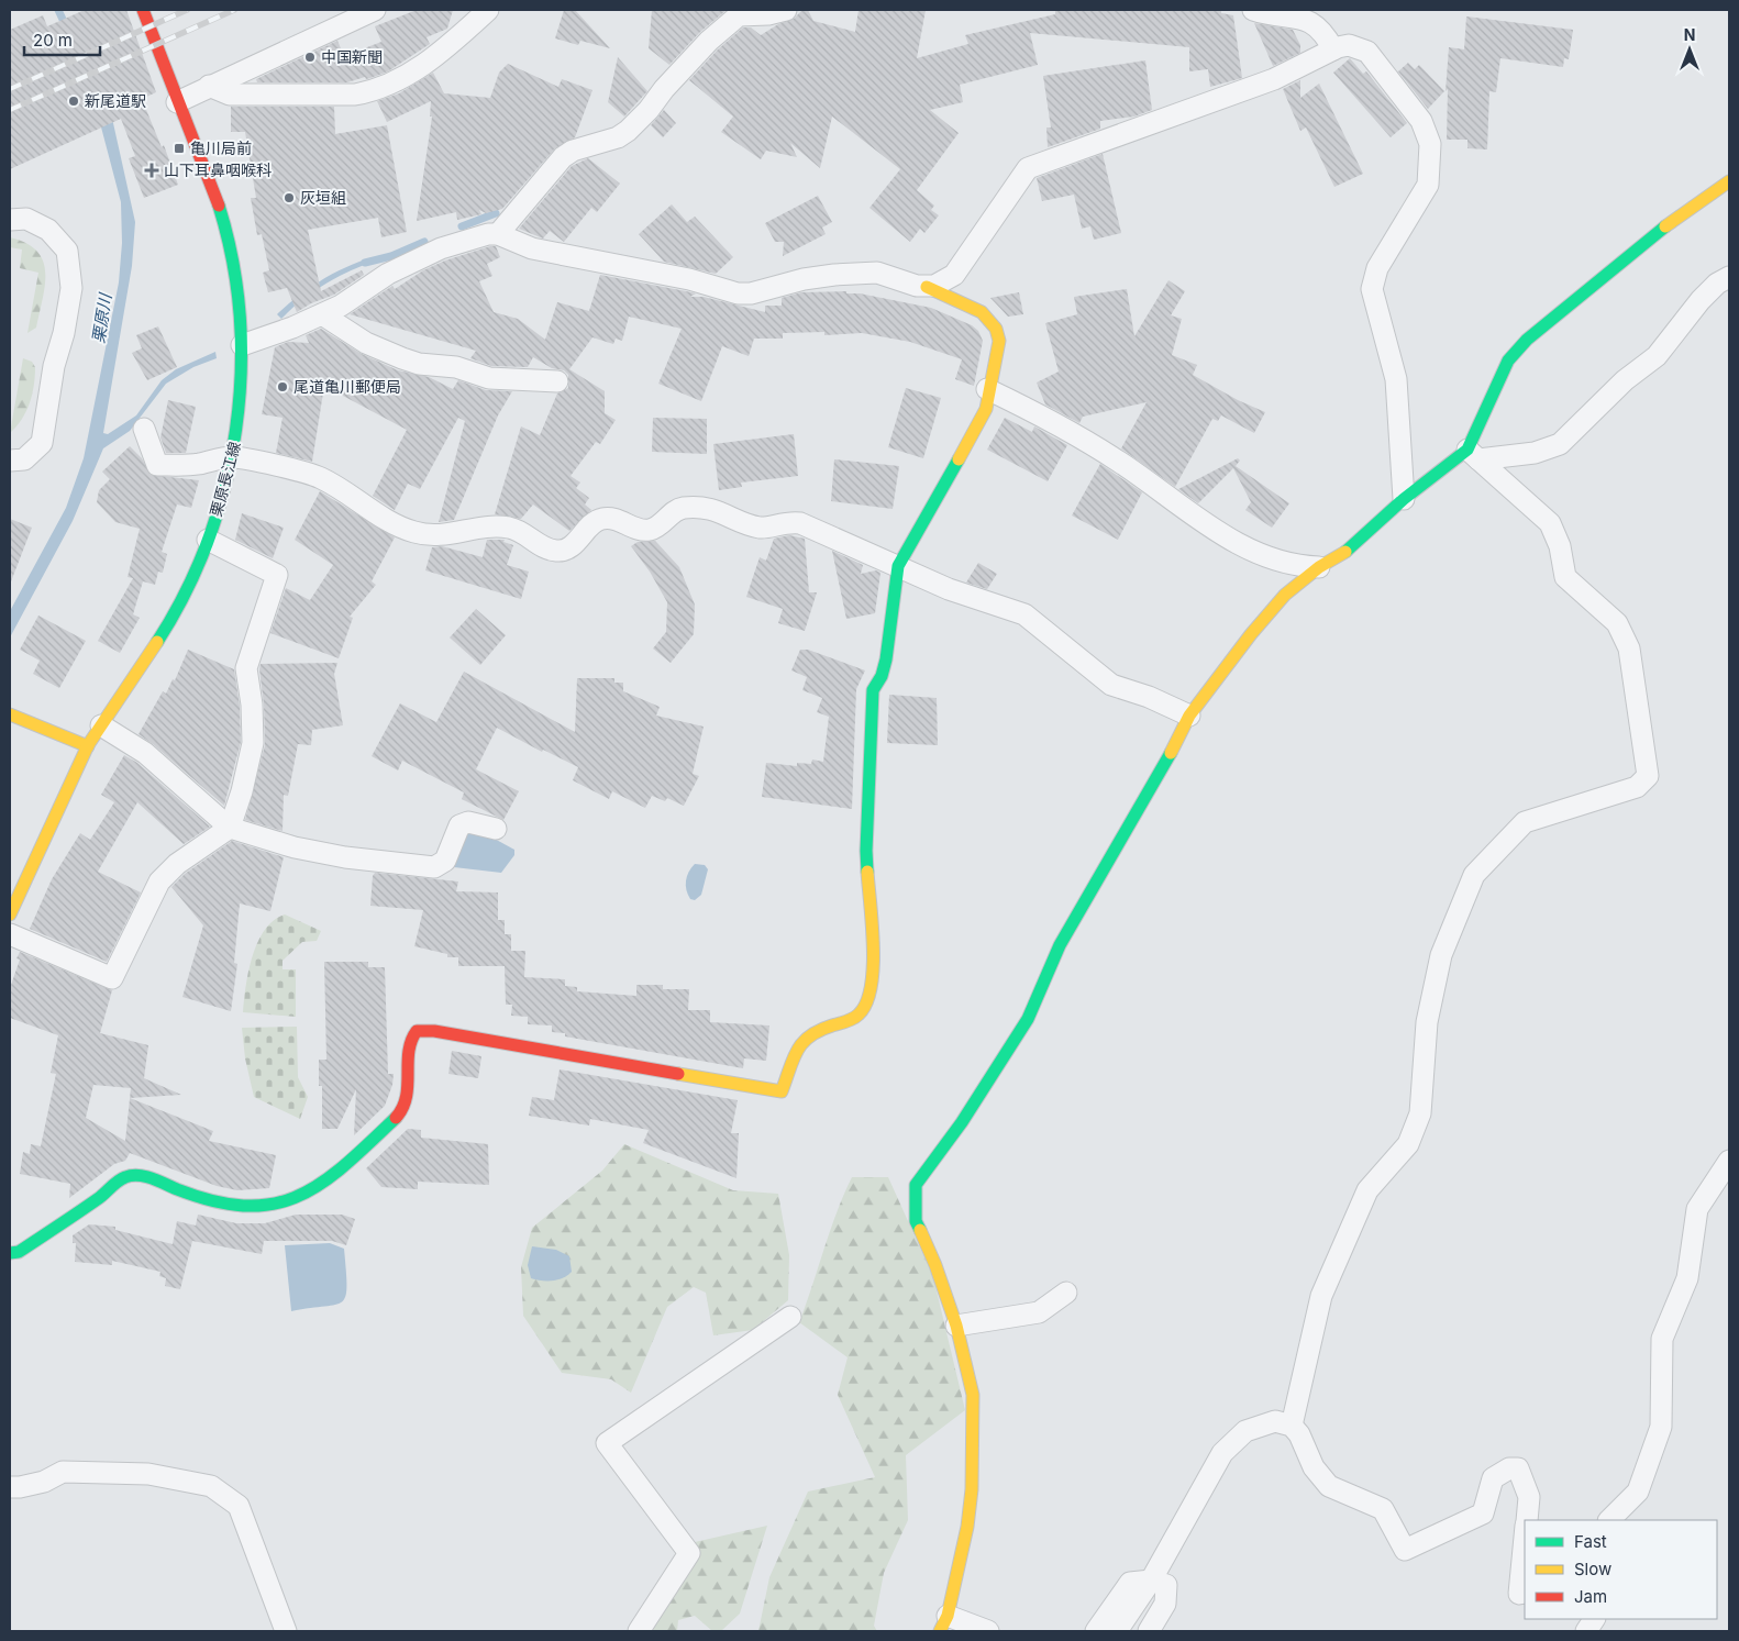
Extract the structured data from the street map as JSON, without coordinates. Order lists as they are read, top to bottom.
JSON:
{
  "streets": {
    "street": ["栗原長江線"]
  },
  "water": ["栗原川"],
  "places": {
    "other": [
      "中国新聞",
      "新尾道駅",
      "灰垣組",
      "尾道亀川郵便局"
    ],
    "transit": ["亀川局前"],
    "health": ["山下耳鼻咽喉科"]
  },
  "legend": ["Fast", "Slow", "Jam"],
  "scale_bar": "20 m",
  "north": "top"
}
